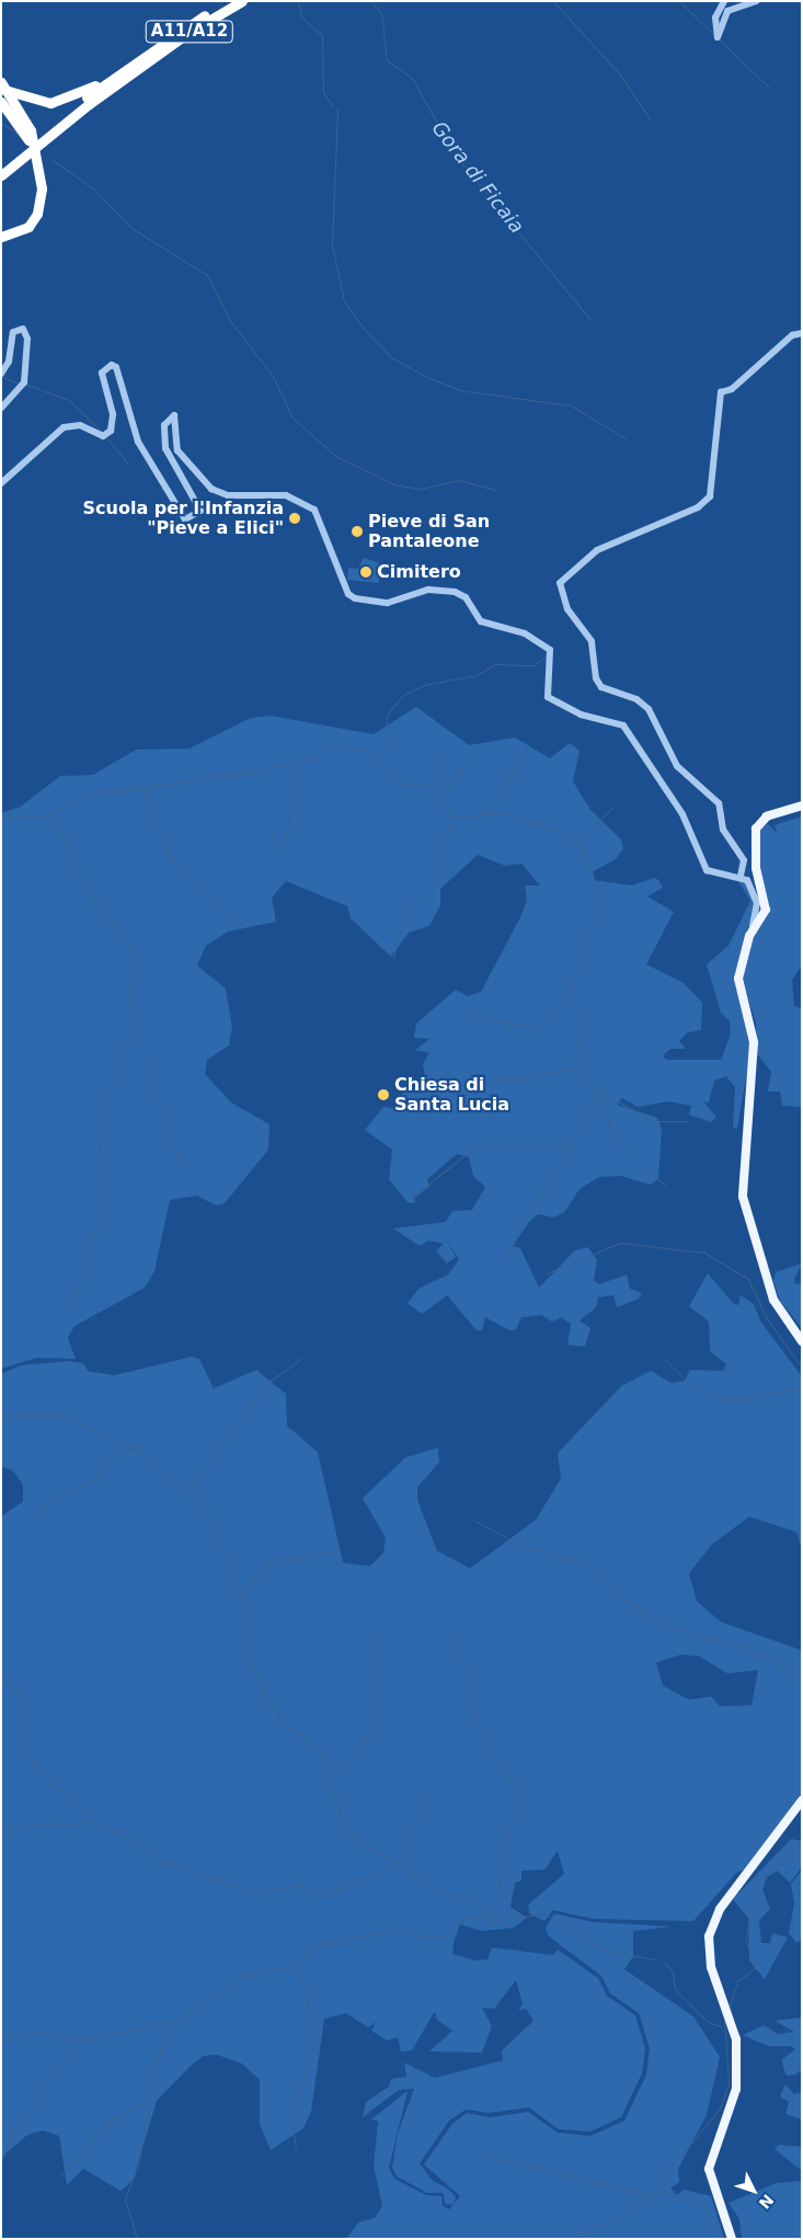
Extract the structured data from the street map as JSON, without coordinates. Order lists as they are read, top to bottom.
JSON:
{
  "streets": {
    "highway": ["A11/A12"]
  },
  "water": ["Gora di Ficaia"],
  "places": [
    "Scuola per l'Infanzia \"Pieve a Elici\"",
    "Pieve di San Pantaleone",
    "Cimitero",
    "Chiesa di Santa Lucia"
  ],
  "north": "bottom right"
}
